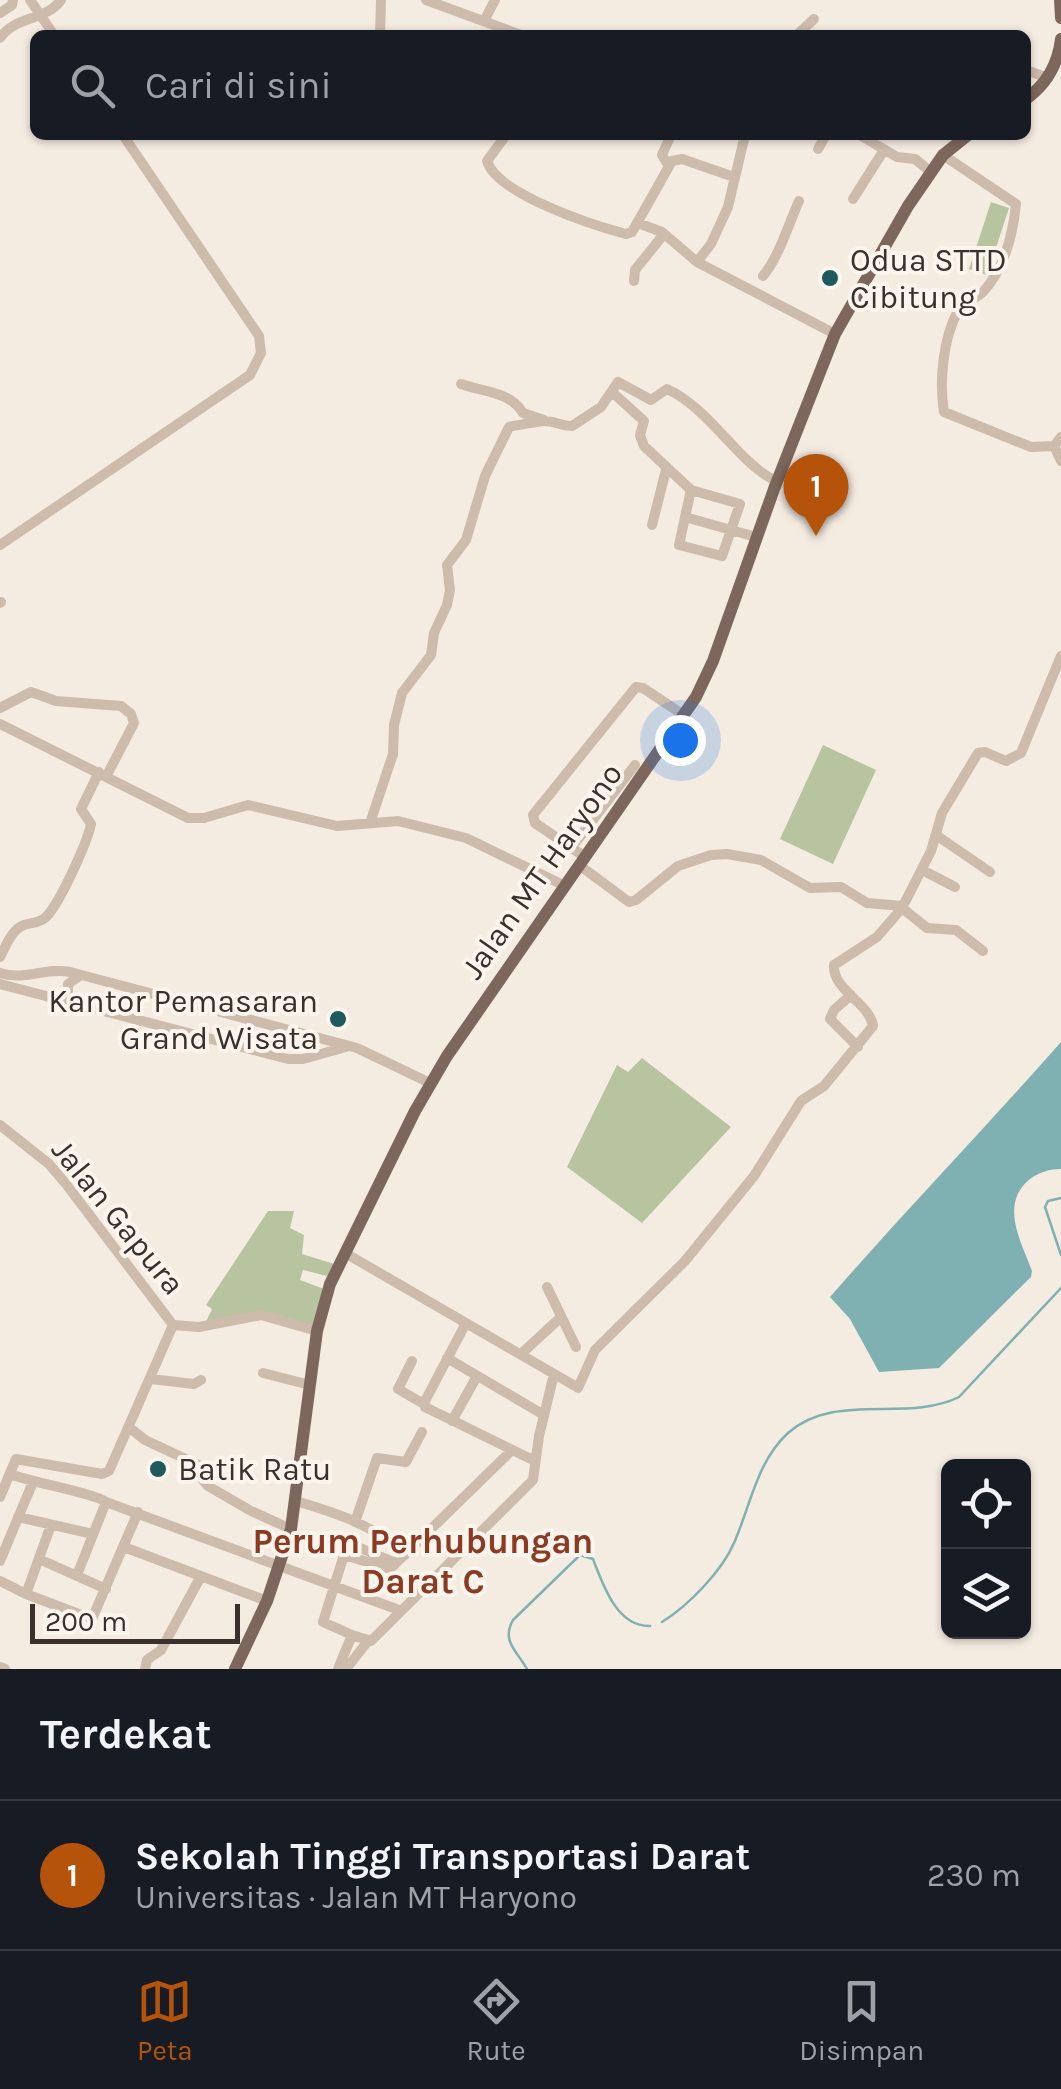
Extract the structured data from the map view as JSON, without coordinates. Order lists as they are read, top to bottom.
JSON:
{
  "streets": {
    "main road": ["Jalan MT Haryono"],
    "street": ["Jalan Gapura"]
  },
  "crossings": [
    ["Jalan MT Haryono", "Jalan Gapura"]
  ],
  "districts": ["Perum Perhubungan Darat C"],
  "places": ["Odua STTD Cibitung", "Kantor Pemasaran Grand Wisata", "Batik Ratu"],
  "scale_bar": "200 m",
  "page": {
    "search": "Cari di sini",
    "pins": "1",
    "scale": "200 m",
    "heading": "Terdekat",
    "list": [
      {
        "mark": "1",
        "name": "Sekolah Tinggi Transportasi Darat",
        "note": "Universitas · Jalan MT Haryono",
        "value": "230 m"
      }
    ],
    "nav": ["Peta", "Rute", "Disimpan"]
  }
}
